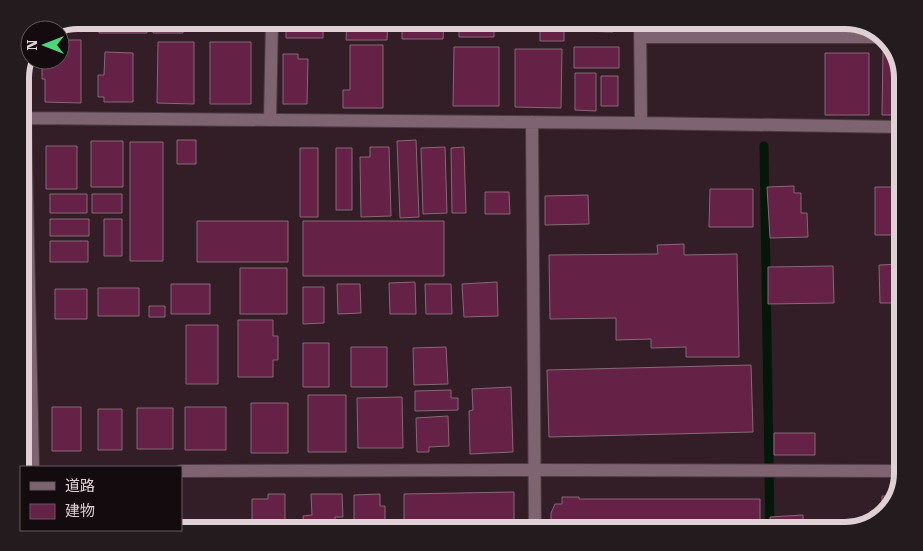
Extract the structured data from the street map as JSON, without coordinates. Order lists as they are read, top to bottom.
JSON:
{
  "legend": ["道路", "建物"],
  "north": "left"
}
